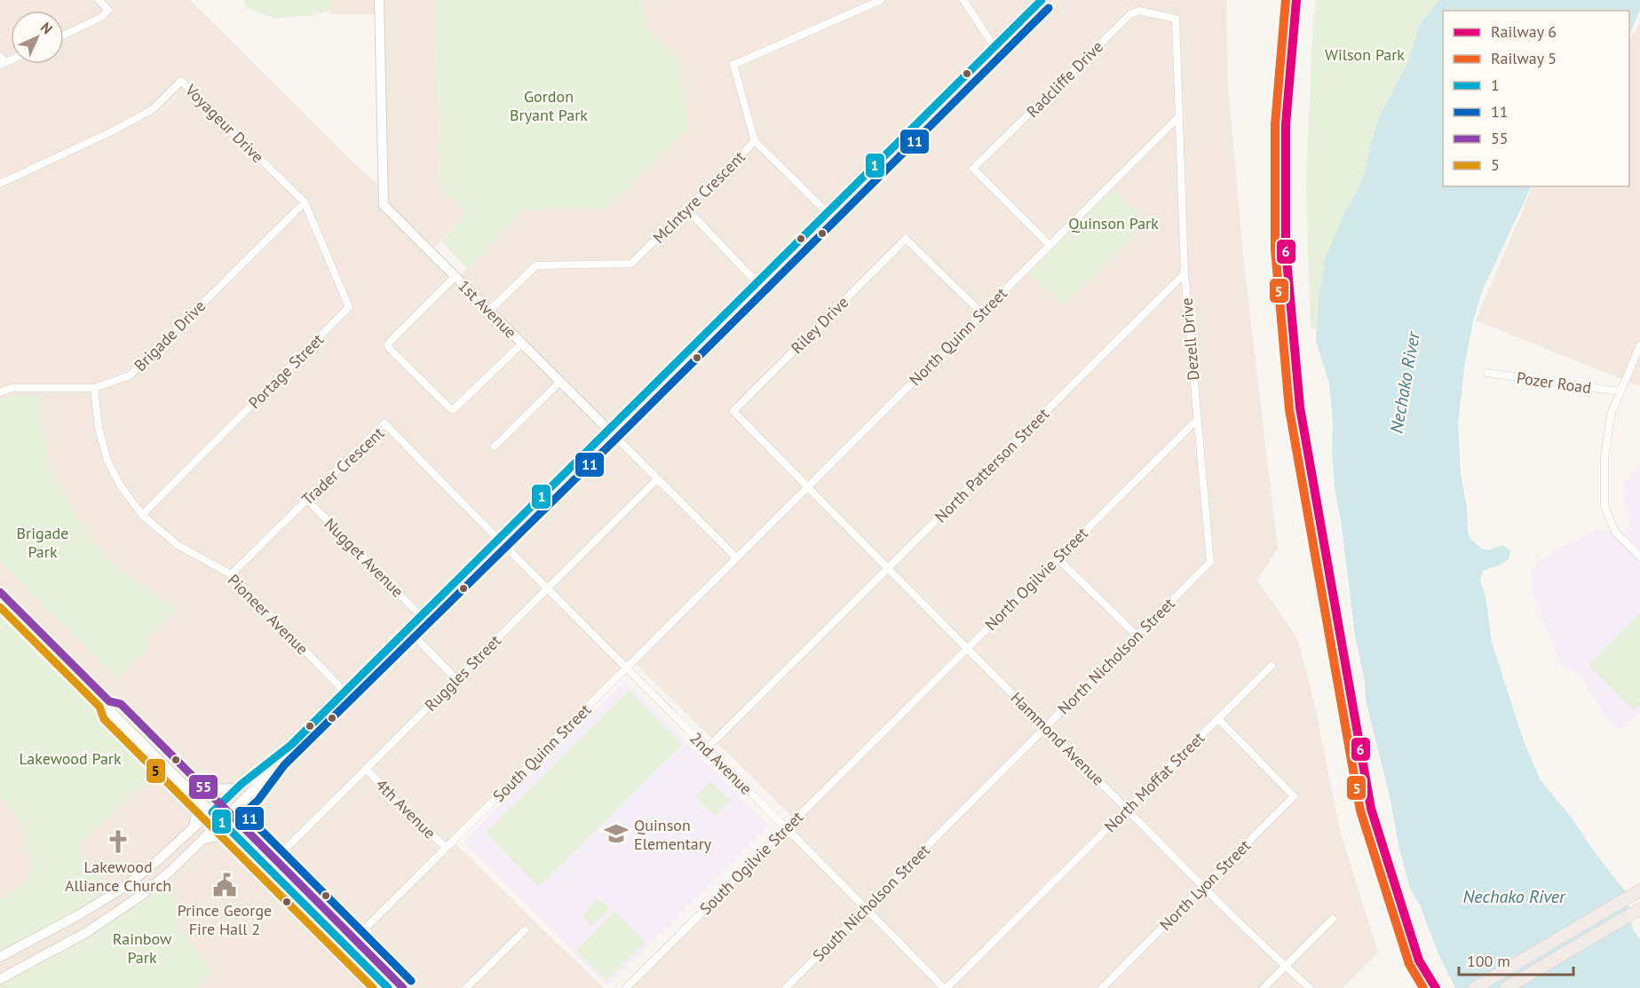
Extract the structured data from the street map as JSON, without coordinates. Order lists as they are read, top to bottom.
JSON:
{
  "streets": {
    "street": [
      "Radcliffe Drive",
      "Voyageur Drive",
      "McIntyre Crescent",
      "1st Avenue",
      "Riley Drive",
      "Brigade Drive",
      "North Quinn Street",
      "Dezell Drive",
      "Portage Street",
      "Pozer Road",
      "North Patterson Street",
      "Trader Crescent",
      "Nugget Avenue",
      "North Ogilvie Street",
      "Pioneer Avenue",
      "North Nicholson Street",
      "Ruggles Street",
      "Hammond Avenue",
      "South Quinn Street",
      "2nd Avenue",
      "North Moffat Street",
      "4th Avenue",
      "South Ogilvie Street",
      "North Lyon Street",
      "South Nicholson Street"
    ]
  },
  "crossings": [
    ["Radcliffe Drive", "North Quinn Street"],
    ["Radcliffe Drive", "Dezell Drive"],
    ["Voyageur Drive", "Brigade Drive"],
    ["Voyageur Drive", "Portage Street"],
    ["McIntyre Crescent", "1st Avenue"],
    ["1st Avenue", "North Quinn Street"],
    ["1st Avenue", "Ruggles Street"],
    ["1st Avenue", "South Quinn Street"],
    ["Riley Drive", "North Quinn Street"],
    ["Riley Drive", "Hammond Avenue"],
    ["Brigade Drive", "Portage Street"],
    ["Brigade Drive", "Pioneer Avenue"],
    ["North Quinn Street", "Dezell Drive"],
    ["North Quinn Street", "Hammond Avenue"],
    ["North Quinn Street", "South Quinn Street"],
    ["Dezell Drive", "North Patterson Street"],
    ["Dezell Drive", "North Ogilvie Street"],
    ["Dezell Drive", "North Nicholson Street"],
    ["Portage Street", "Pioneer Avenue"],
    ["North Patterson Street", "Hammond Avenue"],
    ["North Patterson Street", "2nd Avenue"],
    ["Trader Crescent", "Nugget Avenue"],
    ["Trader Crescent", "Pioneer Avenue"],
    ["Trader Crescent", "2nd Avenue"],
    ["North Ogilvie Street", "Hammond Avenue"],
    ["North Ogilvie Street", "South Ogilvie Street"],
    ["North Nicholson Street", "Hammond Avenue"],
    ["North Nicholson Street", "South Nicholson Street"],
    ["Ruggles Street", "2nd Avenue"],
    ["Ruggles Street", "4th Avenue"],
    ["Hammond Avenue", "North Moffat Street"],
    ["Hammond Avenue", "North Lyon Street"],
    ["South Quinn Street", "2nd Avenue"],
    ["South Quinn Street", "4th Avenue"],
    ["2nd Avenue", "North Moffat Street"],
    ["2nd Avenue", "South Ogilvie Street"],
    ["2nd Avenue", "South Nicholson Street"],
    ["North Moffat Street", "North Lyon Street"]
  ],
  "water": ["Nechako River"],
  "parks": [
    "Wilson Park",
    "Gordon Bryant Park",
    "Quinson Park",
    "Brigade Park",
    "Lakewood Park",
    "Rainbow Park"
  ],
  "places": {
    "school or university": ["Quinson Elementary"],
    "church": ["Lakewood Alliance Church"],
    "public building": ["Prince George Fire Hall 2"]
  },
  "lines": [
    "rail line 6",
    "rail line 5",
    "transit line 1",
    "transit line 11",
    "transit line 55",
    "transit line 5"
  ],
  "legend": [
    "Railway 6",
    "Railway 5",
    "1",
    "11",
    "55",
    "5"
  ],
  "scale_bar": "100 m",
  "north": "top right"
}
